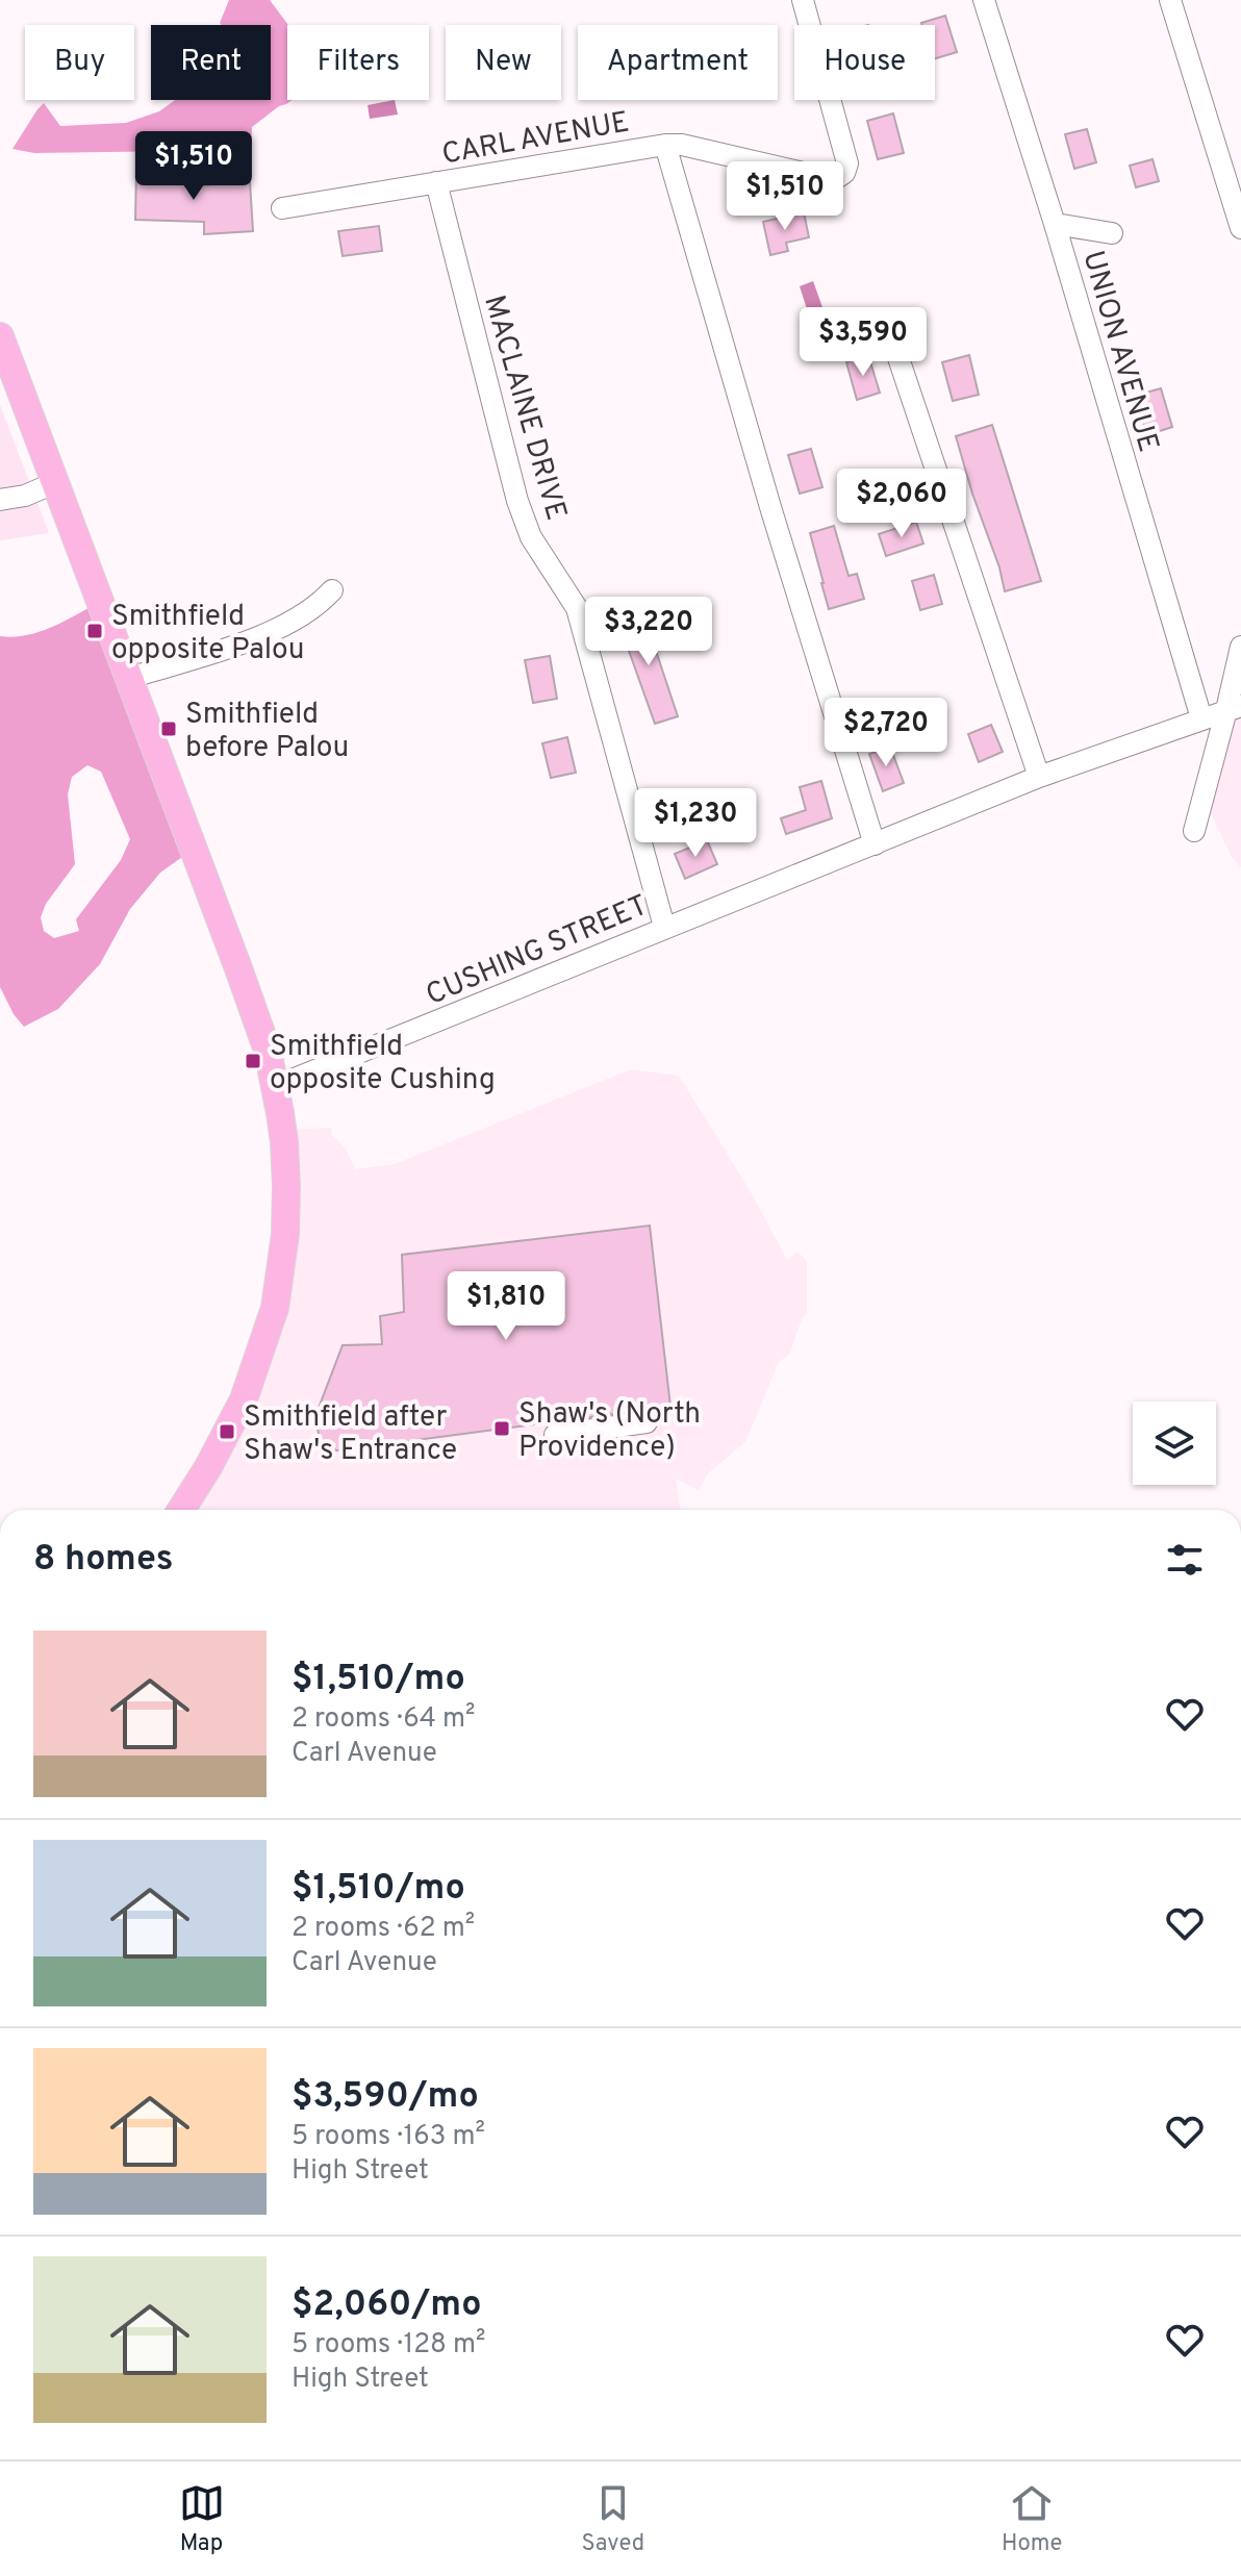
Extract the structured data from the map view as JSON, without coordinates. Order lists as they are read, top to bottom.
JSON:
{
  "streets": {
    "street": [
      "CARL AVENUE",
      "UNION AVENUE",
      "MACLAINE DRIVE",
      "CUSHING STREET"
    ]
  },
  "crossings": [
    ["CARL AVENUE", "MACLAINE DRIVE"],
    ["UNION AVENUE", "CUSHING STREET"],
    ["MACLAINE DRIVE", "CUSHING STREET"]
  ],
  "places": {
    "transit": [
      "Smithfield opposite Palou",
      "Smithfield before Palou",
      "Smithfield opposite Cushing",
      "Shaw's (North Providence)",
      "Smithfield after Shaw's Entrance"
    ]
  },
  "page": {
    "chip": [
      "Buy",
      "Rent",
      "Filters",
      "New",
      "Apartment",
      "House"
    ],
    "price": [
      "$1,510",
      "$1,510",
      "$3,590",
      "$2,060",
      "$3,220",
      "$2,720",
      "$1,230",
      "$1,810"
    ],
    "heading": "8 homes",
    "list": [
      {
        "name": "$1,510/mo",
        "note": "2 rooms · 64 m² · Carl Avenue"
      },
      {
        "name": "$1,510/mo",
        "note": "2 rooms · 62 m² · Carl Avenue"
      },
      {
        "name": "$3,590/mo",
        "note": "5 rooms · 163 m² · High Street"
      },
      {
        "name": "$2,060/mo",
        "note": "5 rooms · 128 m² · High Street"
      }
    ],
    "tabs": ["Map", "Saved", "Home"]
  }
}
